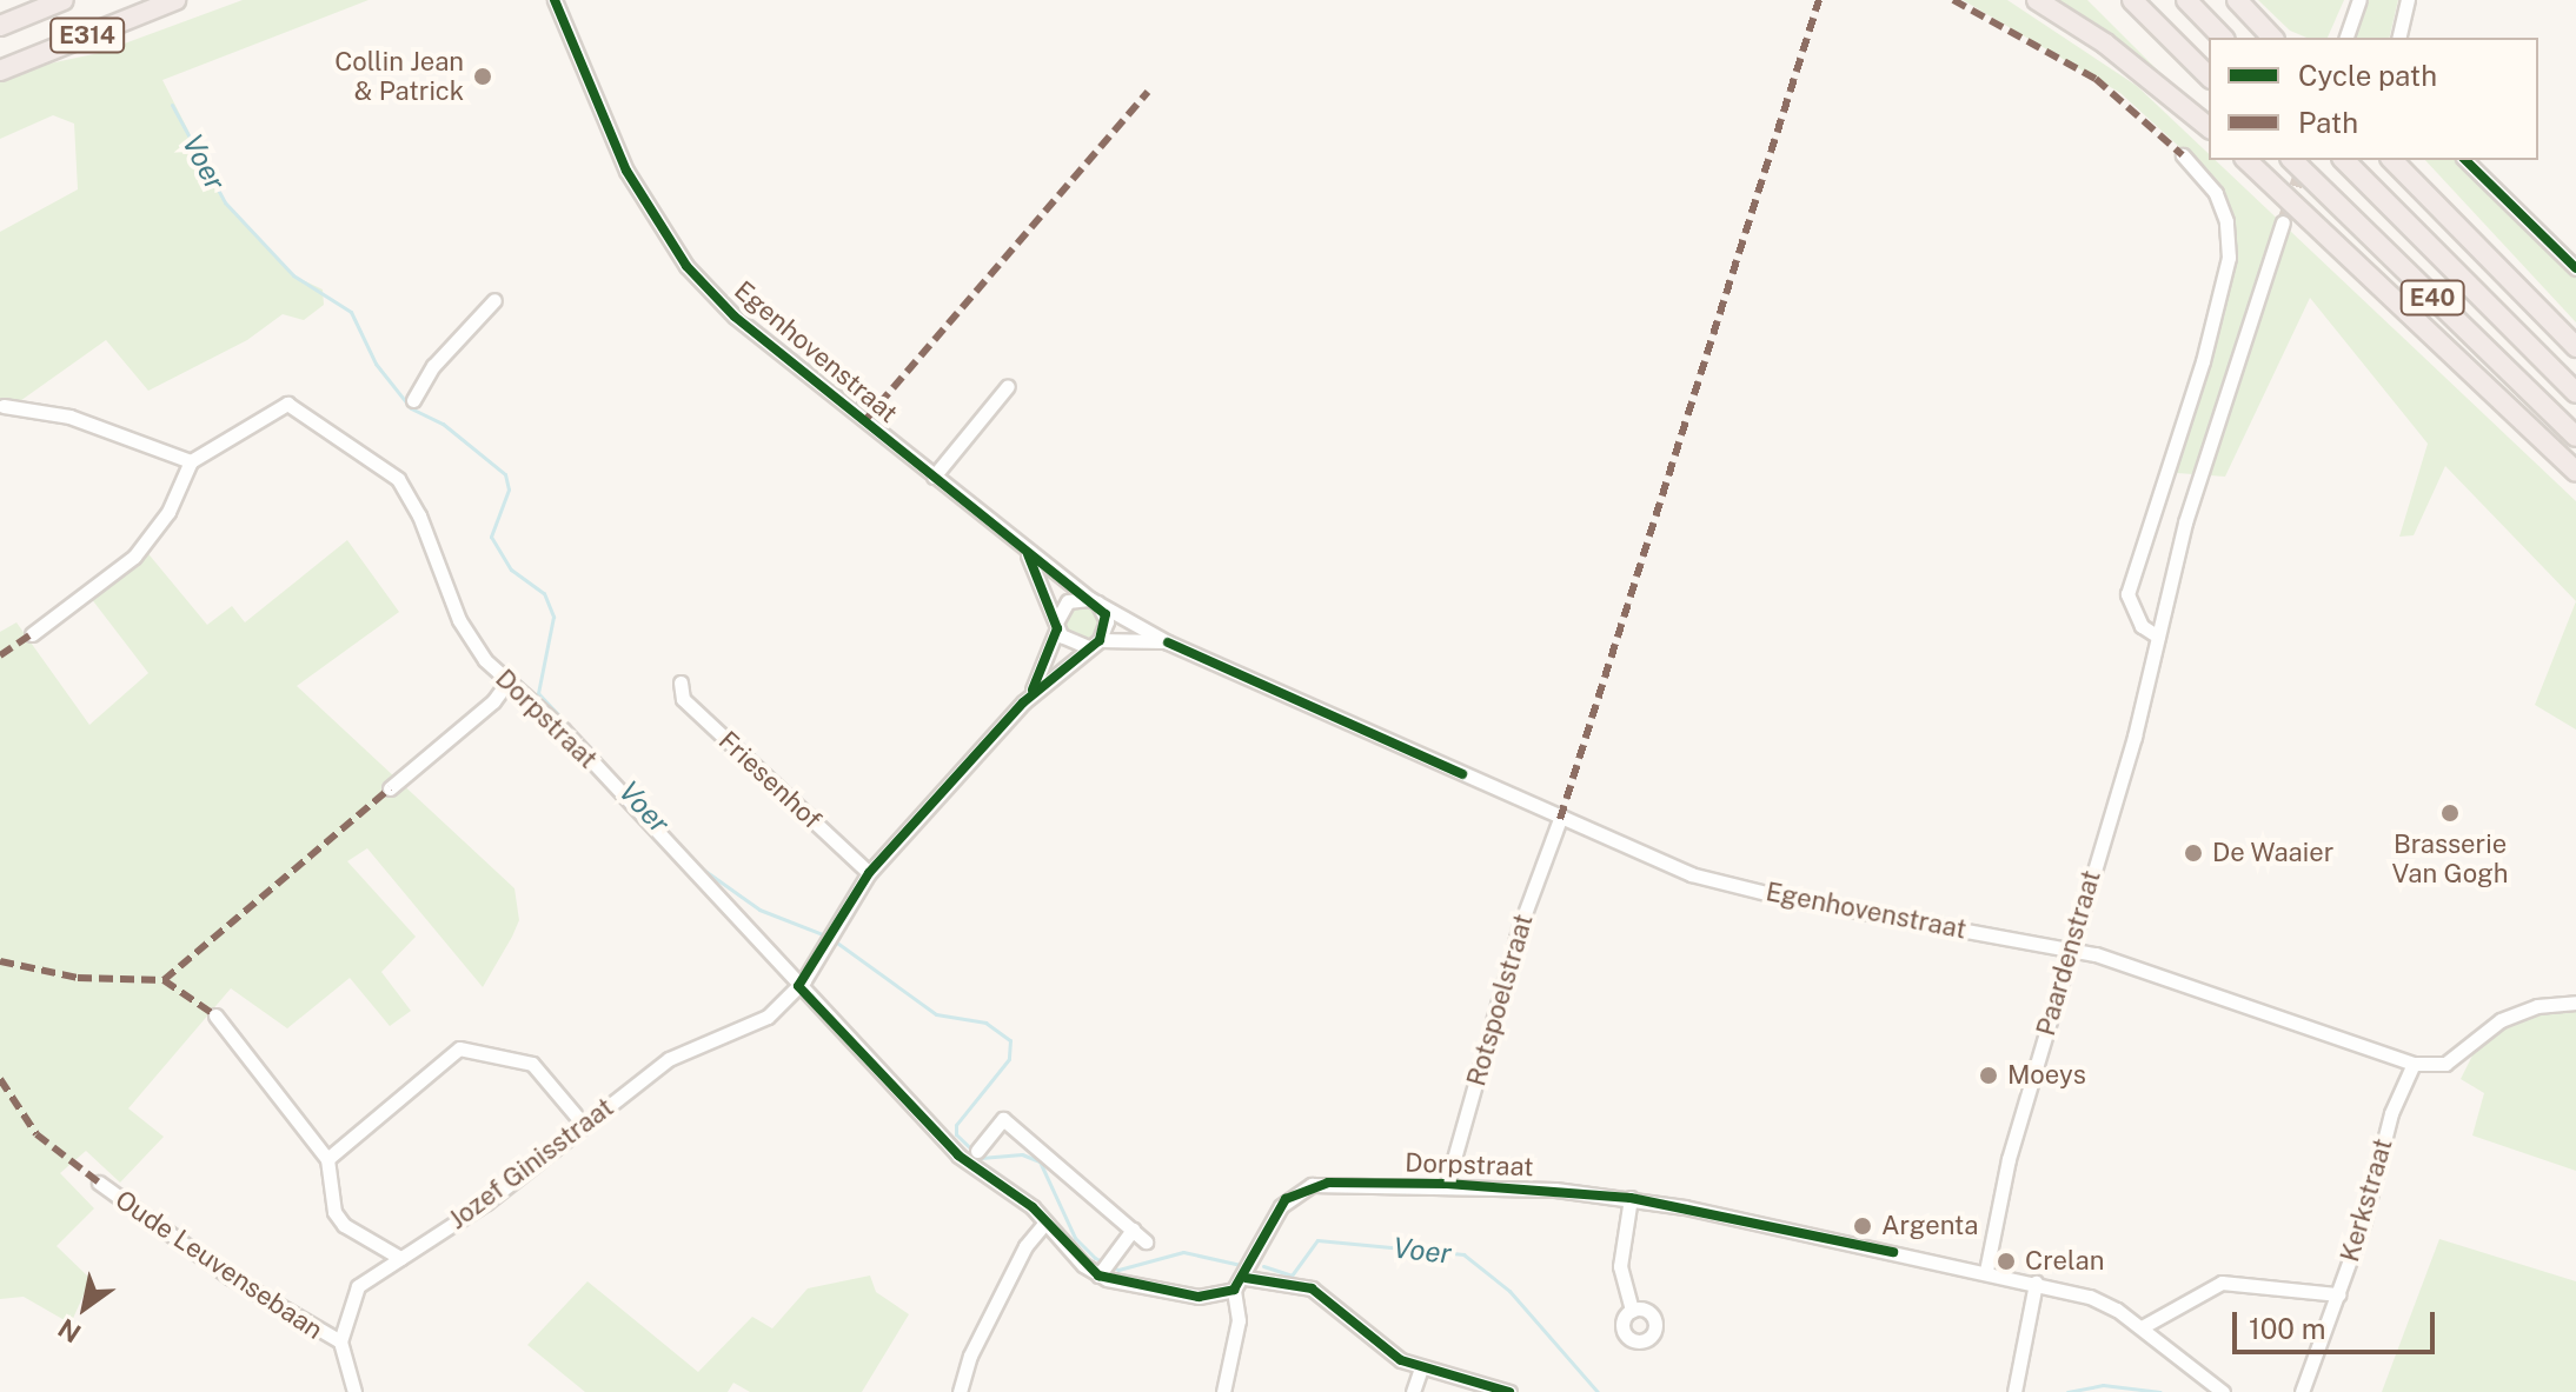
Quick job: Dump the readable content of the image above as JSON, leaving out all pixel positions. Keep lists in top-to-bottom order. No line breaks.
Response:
{"streets":{"highway":["E314","E40"],"street":["Egenhovenstraat","Dorpstraat","Friesenhof","Paardenstraat","Rotspoelstraat","Jozef Ginisstraat","Kerkstraat","Oude Leuvensebaan"]},"crossings":[["Egenhovenstraat","Paardenstraat"],["Egenhovenstraat","Rotspoelstraat"],["Egenhovenstraat","Kerkstraat"],["Dorpstraat","Paardenstraat"],["Dorpstraat","Rotspoelstraat"],["Dorpstraat","Jozef Ginisstraat"],["Friesenhof","Jozef Ginisstraat"],["Jozef Ginisstraat","Oude Leuvensebaan"]],"water":["Voer"],"places":["Collin Jean & Patrick","Brasserie Van Gogh","De Waaier","Moeys","Argenta","Crelan"],"legend":["Cycle path","Path"],"scale_bar":"100 m","north":"bottom left"}
